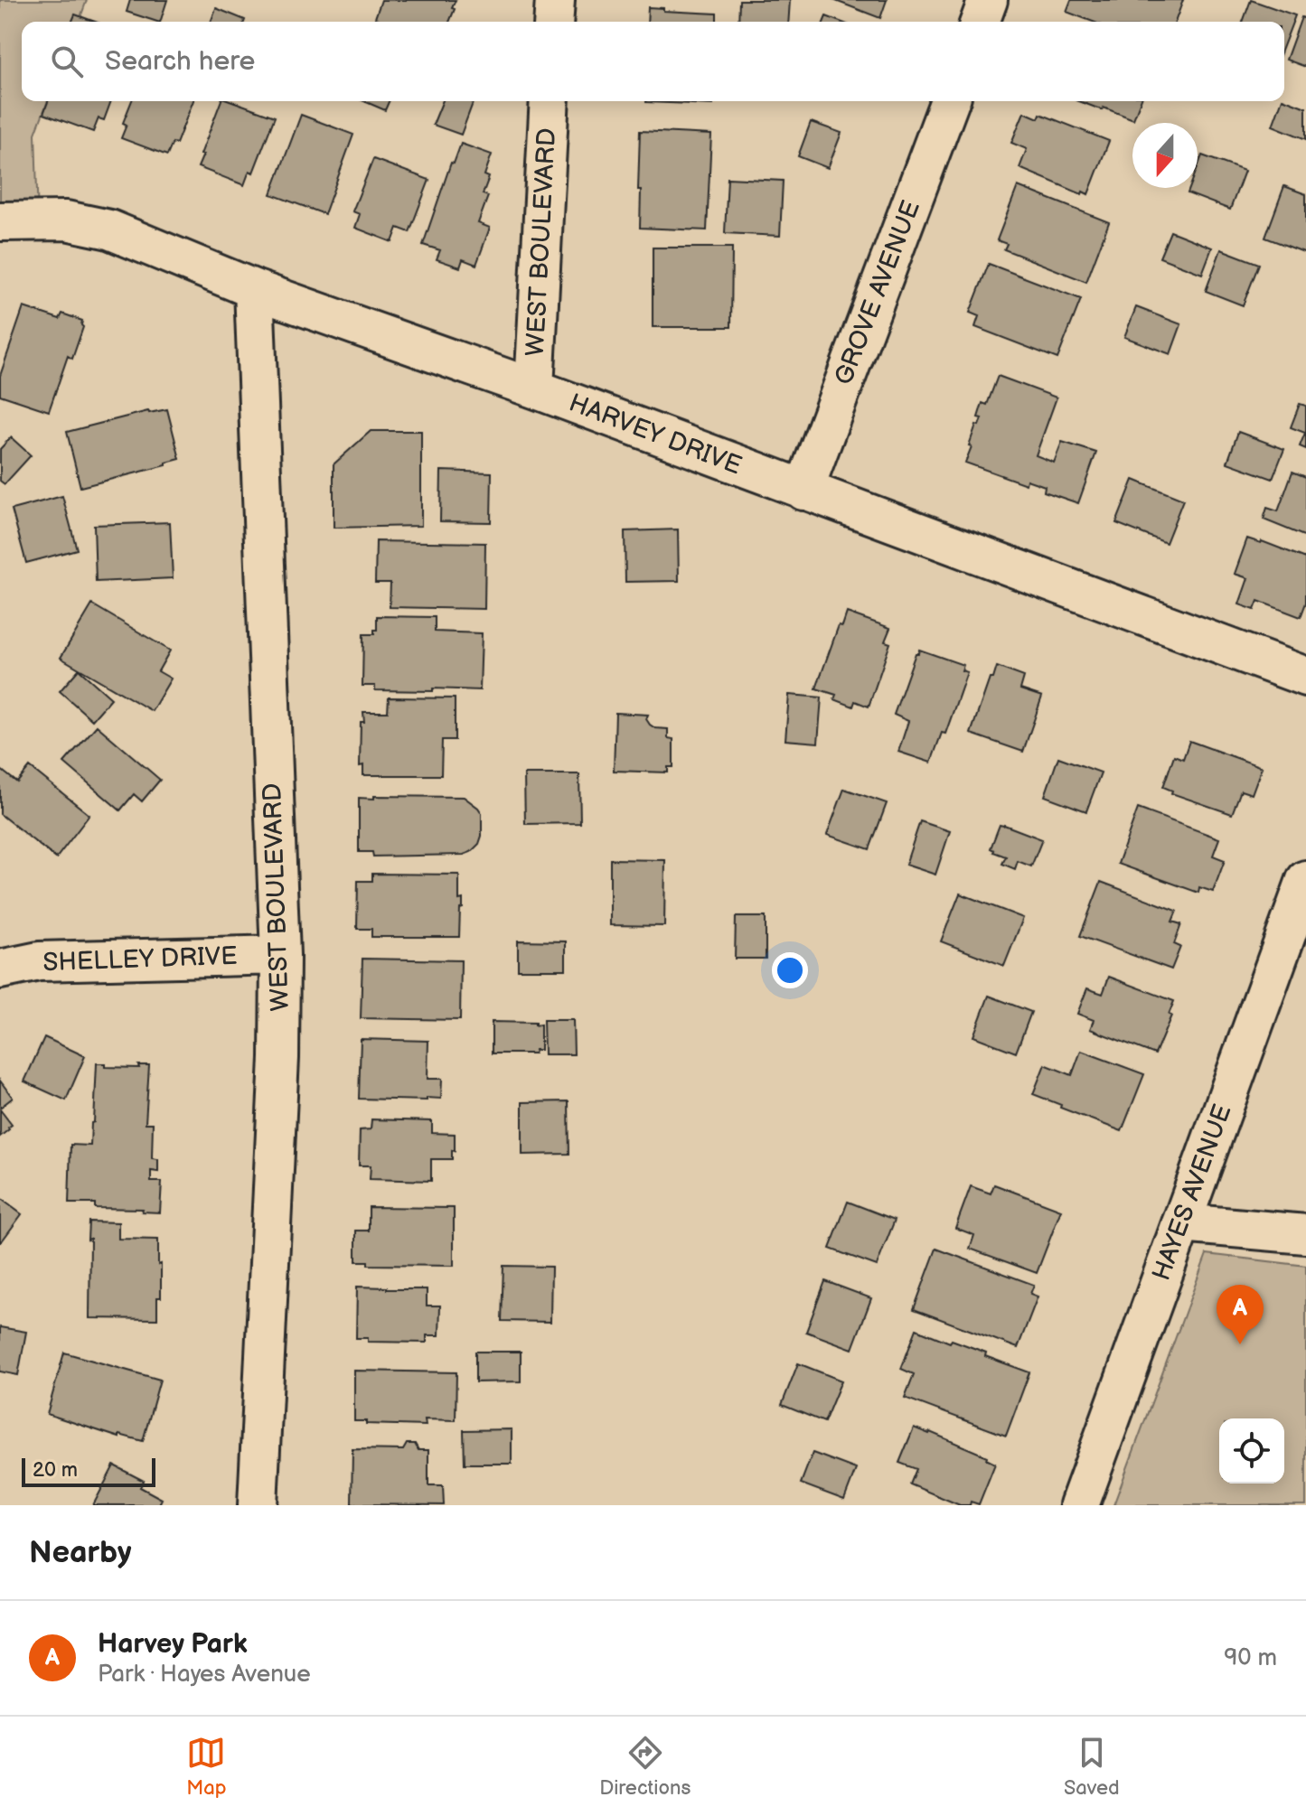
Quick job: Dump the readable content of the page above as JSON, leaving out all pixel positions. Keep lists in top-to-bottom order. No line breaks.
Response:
{"streets":{"street":["WEST BOULEVARD","GROVE AVENUE","HARVEY DRIVE","SHELLEY DRIVE","HAYES AVENUE"]},"crossings":[["WEST BOULEVARD","HARVEY DRIVE"],["WEST BOULEVARD","SHELLEY DRIVE"],["GROVE AVENUE","HARVEY DRIVE"]],"scale_bar":"20 m","north":"bottom","page":{"search":"Search here","pins":"A","scale":"20 m","heading":"Nearby","list":[{"mark":"A","name":"Harvey Park","note":"Park · Hayes Avenue","value":"90 m"}],"nav":["Map","Directions","Saved"]}}
